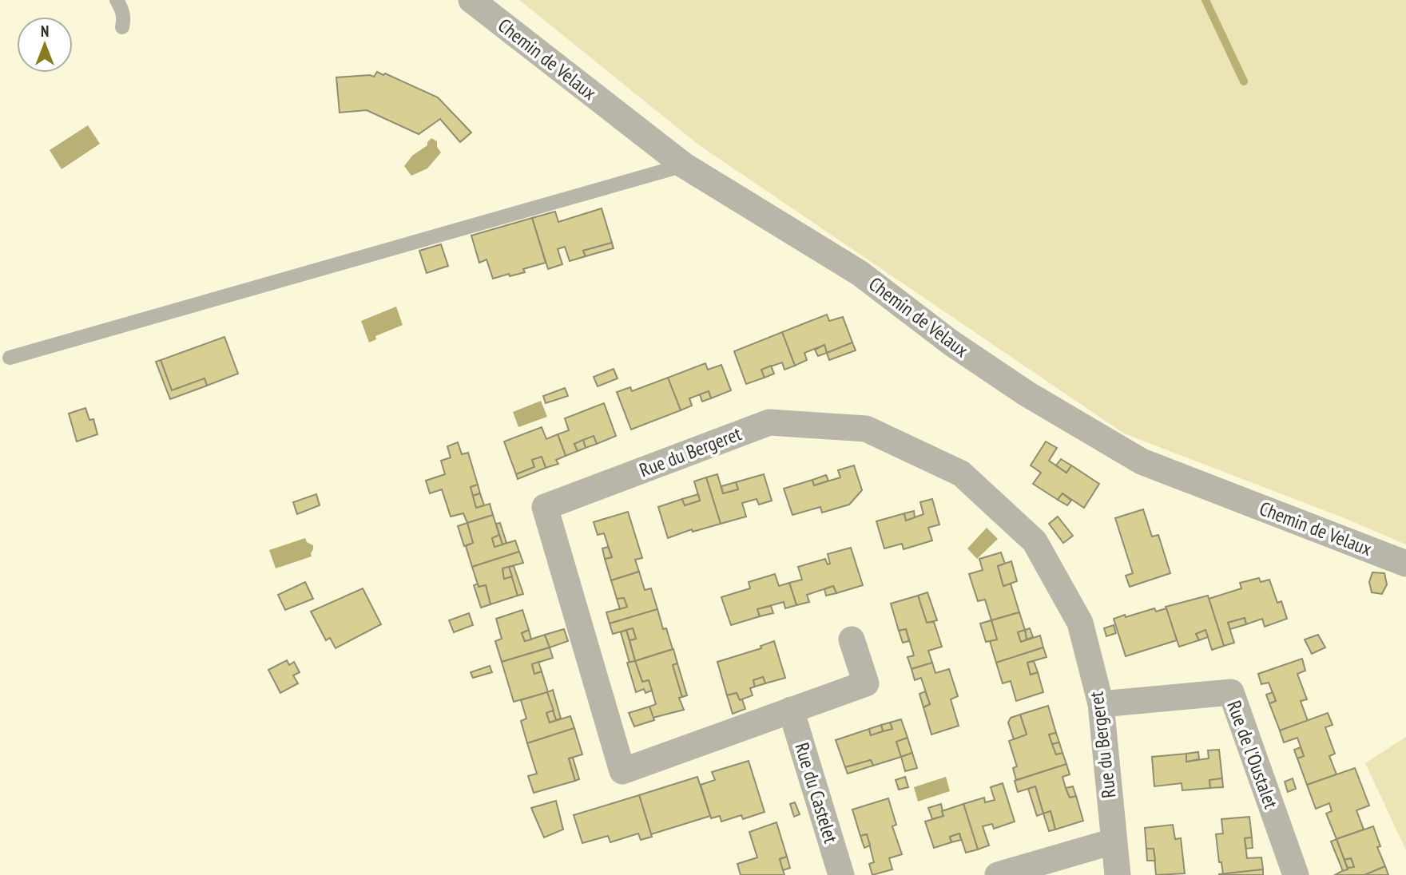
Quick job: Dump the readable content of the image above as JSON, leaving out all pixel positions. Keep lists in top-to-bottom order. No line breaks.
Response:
{"streets":{"street":["Chemin de Velaux","Rue du Bergeret","Rue de l'Oustalet","Rue du Castelet"]},"crossings":[["Rue du Bergeret","Rue de l'Oustalet"],["Rue du Bergeret","Rue du Castelet"]],"north":"top"}
